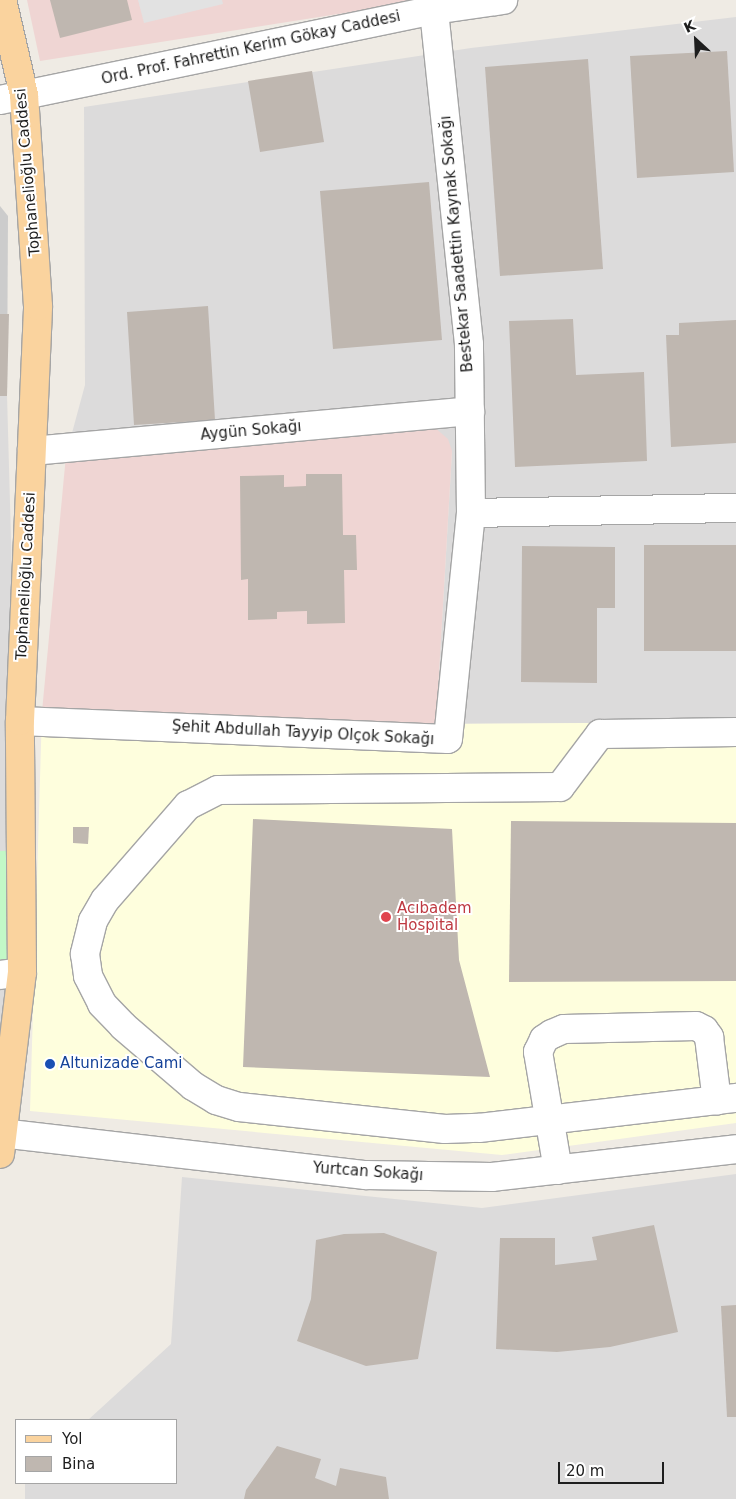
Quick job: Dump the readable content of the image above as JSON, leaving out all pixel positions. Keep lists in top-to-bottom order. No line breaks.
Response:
{"streets":{"main road":["Tophanelioğlu Caddesi"],"street":["Ord. Prof. Fahrettin Kerim Gökay Caddesi","Bestekar Saadettin Kaynak Sokağı","Aygün Sokağı","Şehit Abdullah Tayyip Olçok Sokağı","Yurtcan Sokağı"]},"crossings":[["Ord. Prof. Fahrettin Kerim Gökay Caddesi","Tophanelioğlu Caddesi"],["Ord. Prof. Fahrettin Kerim Gökay Caddesi","Bestekar Saadettin Kaynak Sokağı"],["Tophanelioğlu Caddesi","Aygün Sokağı"],["Tophanelioğlu Caddesi","Şehit Abdullah Tayyip Olçok Sokağı"],["Tophanelioğlu Caddesi","Yurtcan Sokağı"],["Bestekar Saadettin Kaynak Sokağı","Aygün Sokağı"],["Bestekar Saadettin Kaynak Sokağı","Şehit Abdullah Tayyip Olçok Sokağı"]],"places":["Acıbadem Hospital","Altunizade Cami"],"legend":["Yol","Bina"],"scale_bar":"20 m","north":"top left"}
